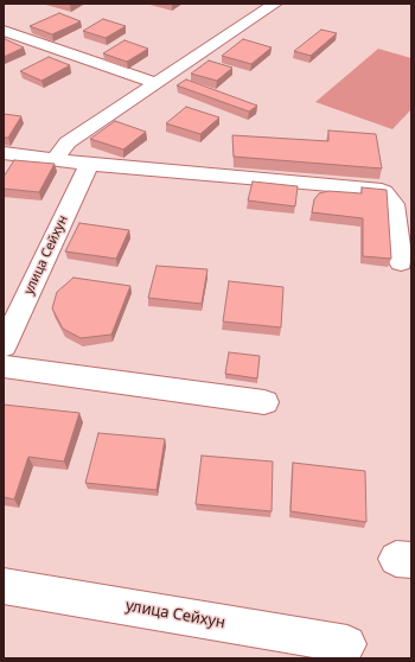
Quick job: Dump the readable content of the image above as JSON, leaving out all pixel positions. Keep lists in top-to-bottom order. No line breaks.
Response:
{"streets":{"street":["улица Сейхун"]}}
